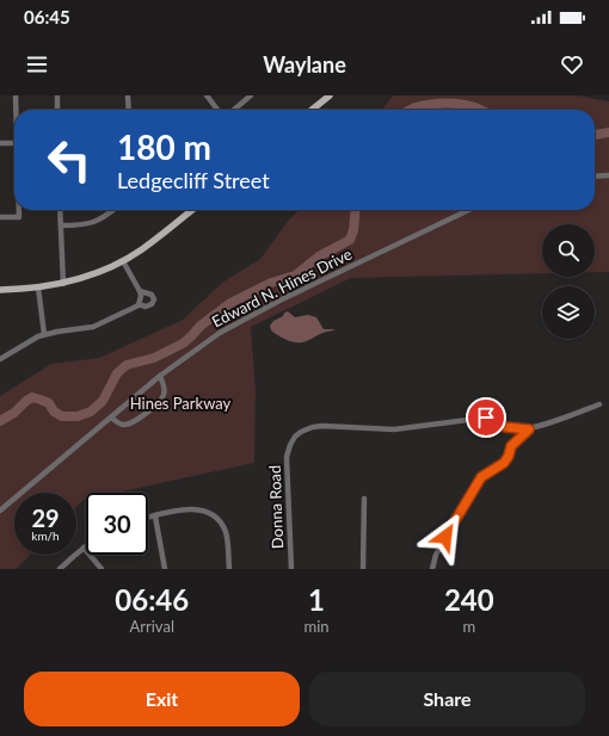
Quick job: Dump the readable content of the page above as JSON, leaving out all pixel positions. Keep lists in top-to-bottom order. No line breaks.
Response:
{"streets":{"street":["Edward N. Hines Drive","Donna Road"]},"parks":["Hines Parkway"],"page":{"status":"06:45","header":"Waylane","turn":["180 m","Ledgecliff Street"],"speed":"29 km/h","limit":"30","eta":["06:46","Arrival","1","min","240","m"],"buttons":["Exit","Share"]}}
